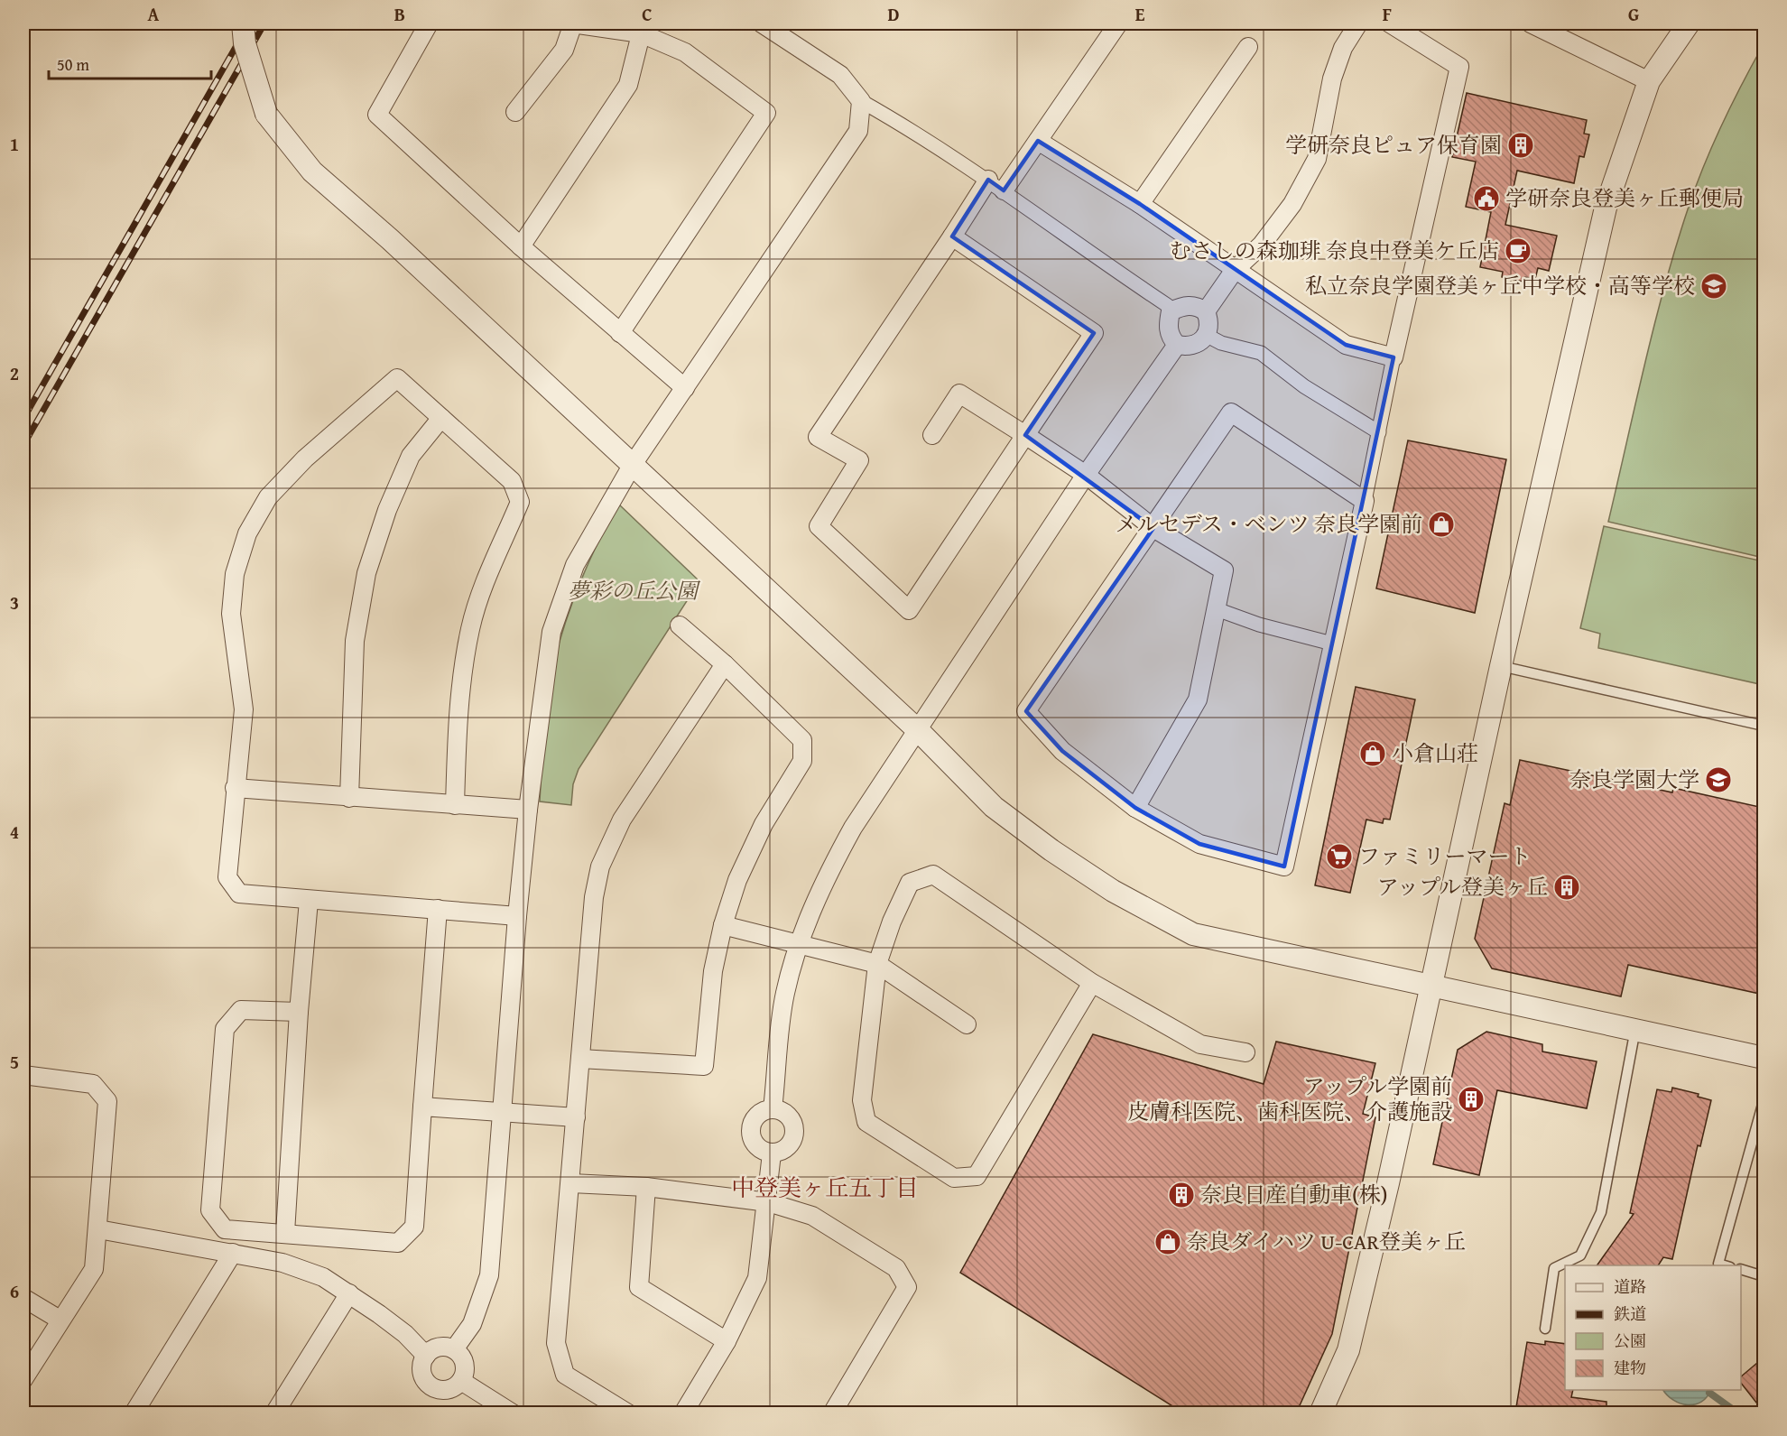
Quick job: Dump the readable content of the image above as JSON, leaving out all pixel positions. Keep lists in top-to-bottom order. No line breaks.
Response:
{"districts":["中登美ヶ丘五丁目"],"parks":["夢彩の丘公園"],"places":{"building":["学研奈良ピュア保育園","アップル登美ヶ丘","アップル学園前 皮膚科医院、歯科医院、介護施設","奈良日産自動車(株)"],"public building":["学研奈良登美ヶ丘郵便局"],"cafe":["むさしの森珈琲 奈良中登美ケ丘店"],"school or university":["私立奈良学園登美ヶ丘中学校・高等学校","奈良学園大学"],"shop":["メルセデス・ベンツ 奈良学園前","小倉山荘","奈良ダイハツ U-CAR登美ヶ丘"],"supermarket":["ファミリーマート"]},"legend":["道路","鉄道","公園","建物"],"scale_bar":"50 m","grid":{"columns":["A","B","C","D","E","F","G"],"rows":["1","2","3","4","5","6"]}}
